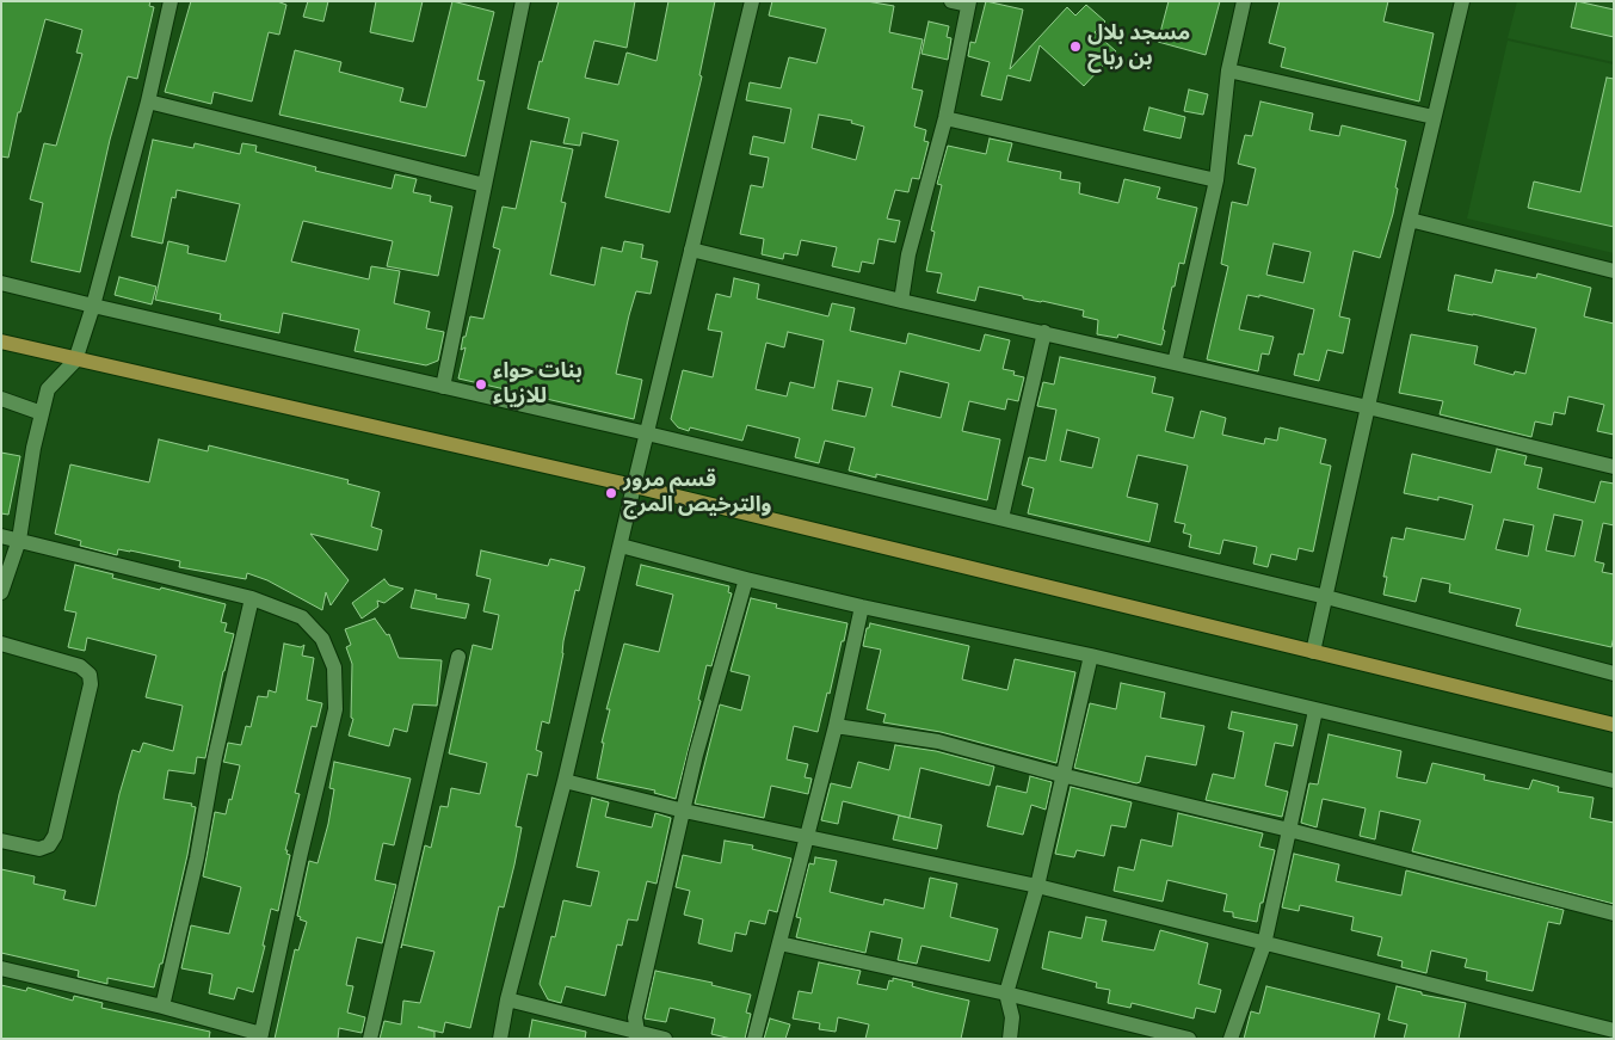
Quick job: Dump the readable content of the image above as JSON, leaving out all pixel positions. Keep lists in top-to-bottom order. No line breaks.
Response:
{"places":["مسجد بلال بن رباح","بنات حواء للازياء","قسم مرور والترخيص المرج"]}
